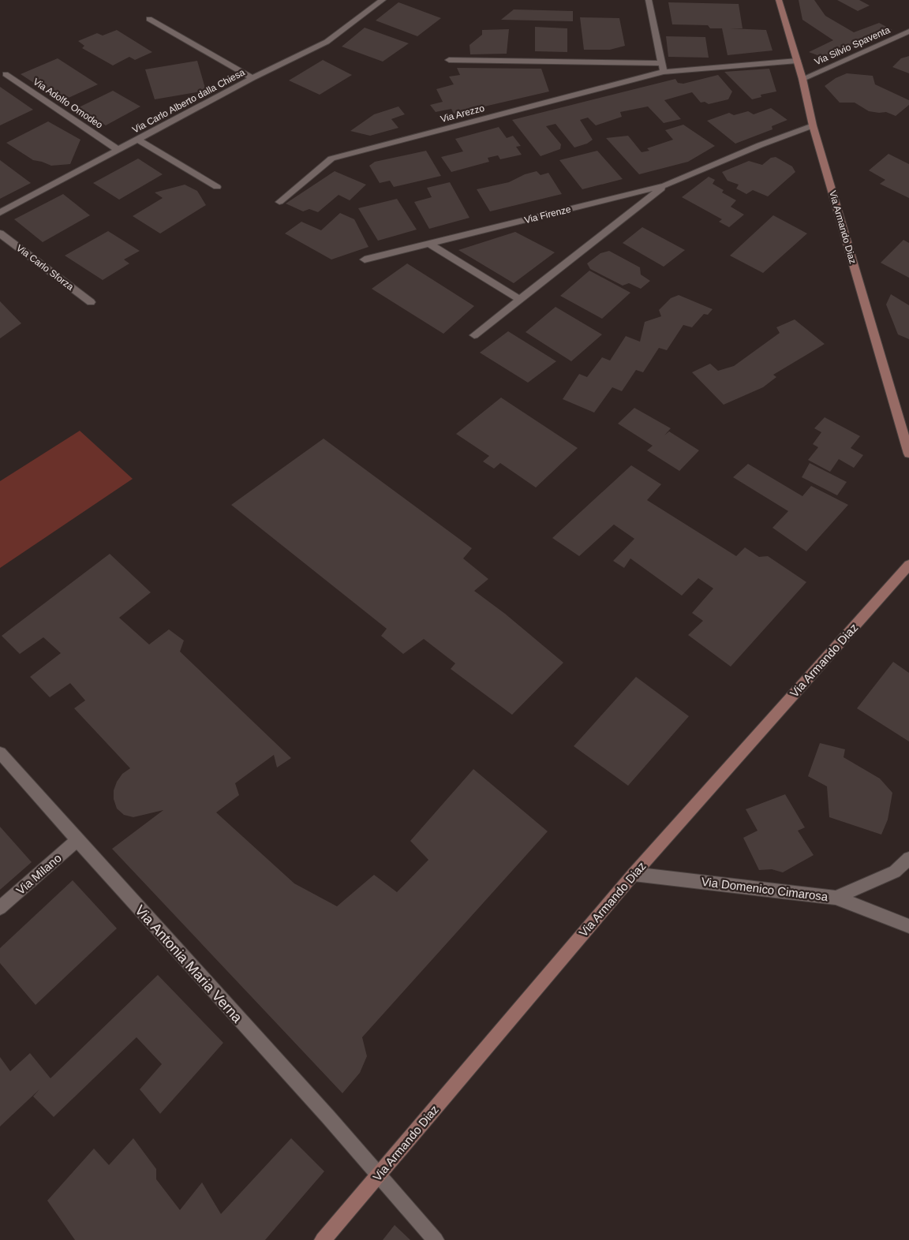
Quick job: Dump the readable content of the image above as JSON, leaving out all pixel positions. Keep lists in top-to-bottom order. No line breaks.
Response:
{"streets":{"main road":["Via Armando Diaz"],"street":["Via Silvio Spaventa","Via Carlo Alberto dalla Chiesa","Via Adolfo Omodeo","Via Arezzo","Via Firenze","Via Carlo Sforza","Via Milano","Via Domenico Cimarosa","Via Antonia Maria Verna"]},"crossings":[["Via Silvio Spaventa","Via Armando Diaz"],["Via Carlo Alberto dalla Chiesa","Via Adolfo Omodeo"],["Via Arezzo","Via Armando Diaz"],["Via Firenze","Via Armando Diaz"],["Via Armando Diaz","Via Domenico Cimarosa"],["Via Armando Diaz","Via Antonia Maria Verna"],["Via Milano","Via Antonia Maria Verna"]]}
